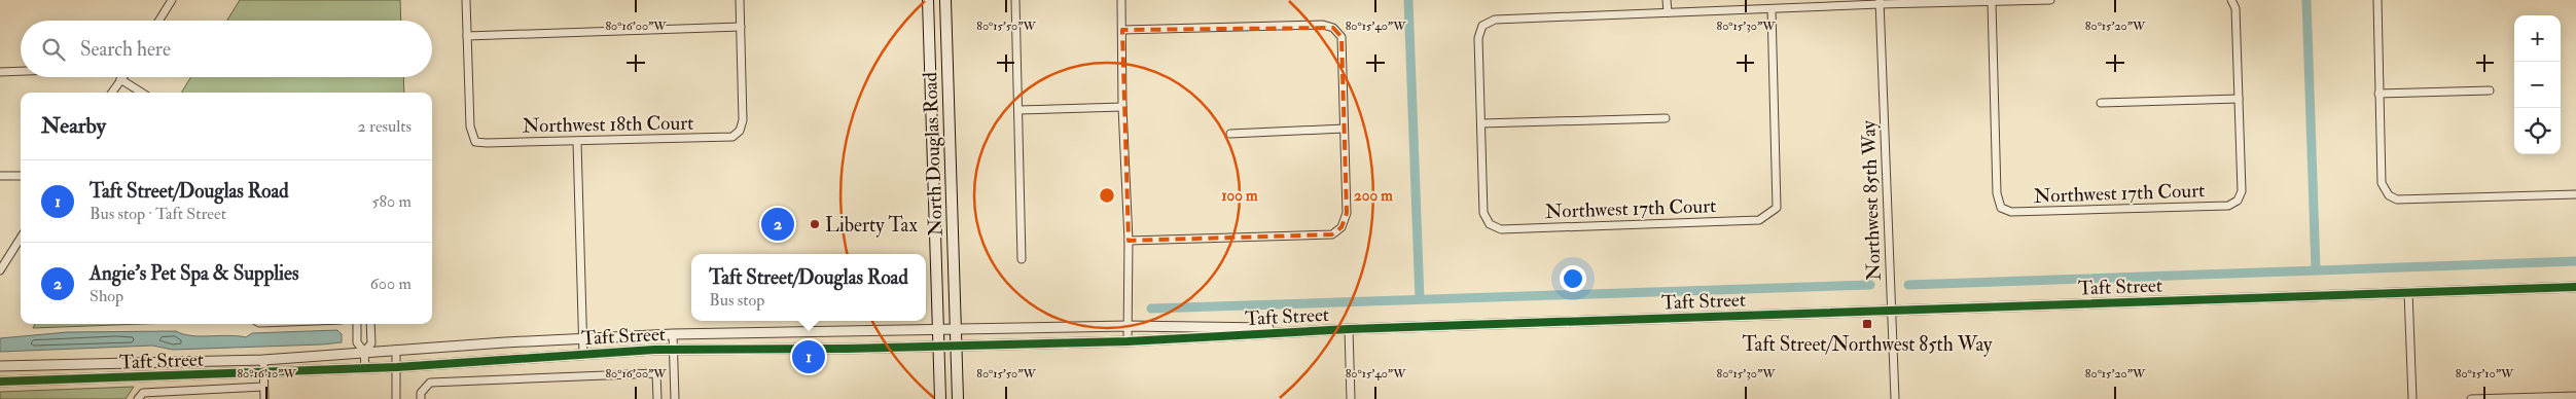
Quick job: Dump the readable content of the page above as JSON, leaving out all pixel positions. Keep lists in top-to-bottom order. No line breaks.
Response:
{"streets":{"main road":["North Douglas Road"],"street":["Northwest 18th Court","Northwest 17th Court","Northwest 85th Way","Taft Street"]},"crossings":[["North Douglas Road","Taft Street"],["Northwest 85th Way","Taft Street"]],"places":{"other":["Liberty Tax"],"transit":["Taft Street/Northwest 85th Way"]},"page":{"map_buttons":["+","−"],"search":"Search here","heading":["Nearby","2 results"],"list":[{"mark":"1","name":"Taft Street/Douglas Road","note":"Bus stop · Taft Street","value":"580 m"},{"mark":"2","name":"Angie's Pet Spa & Supplies","note":"Shop","value":"600 m"}],"pins":["2","1"],"popup":["Taft Street/Douglas Road","Bus stop"]},"coordinates":["80°16'00\"W","80°15'50\"W","80°15'40\"W","80°15'30\"W","80°15'20\"W","80°16'10\"W","80°15'10\"W"],"rings":["100 m","200 m"]}
